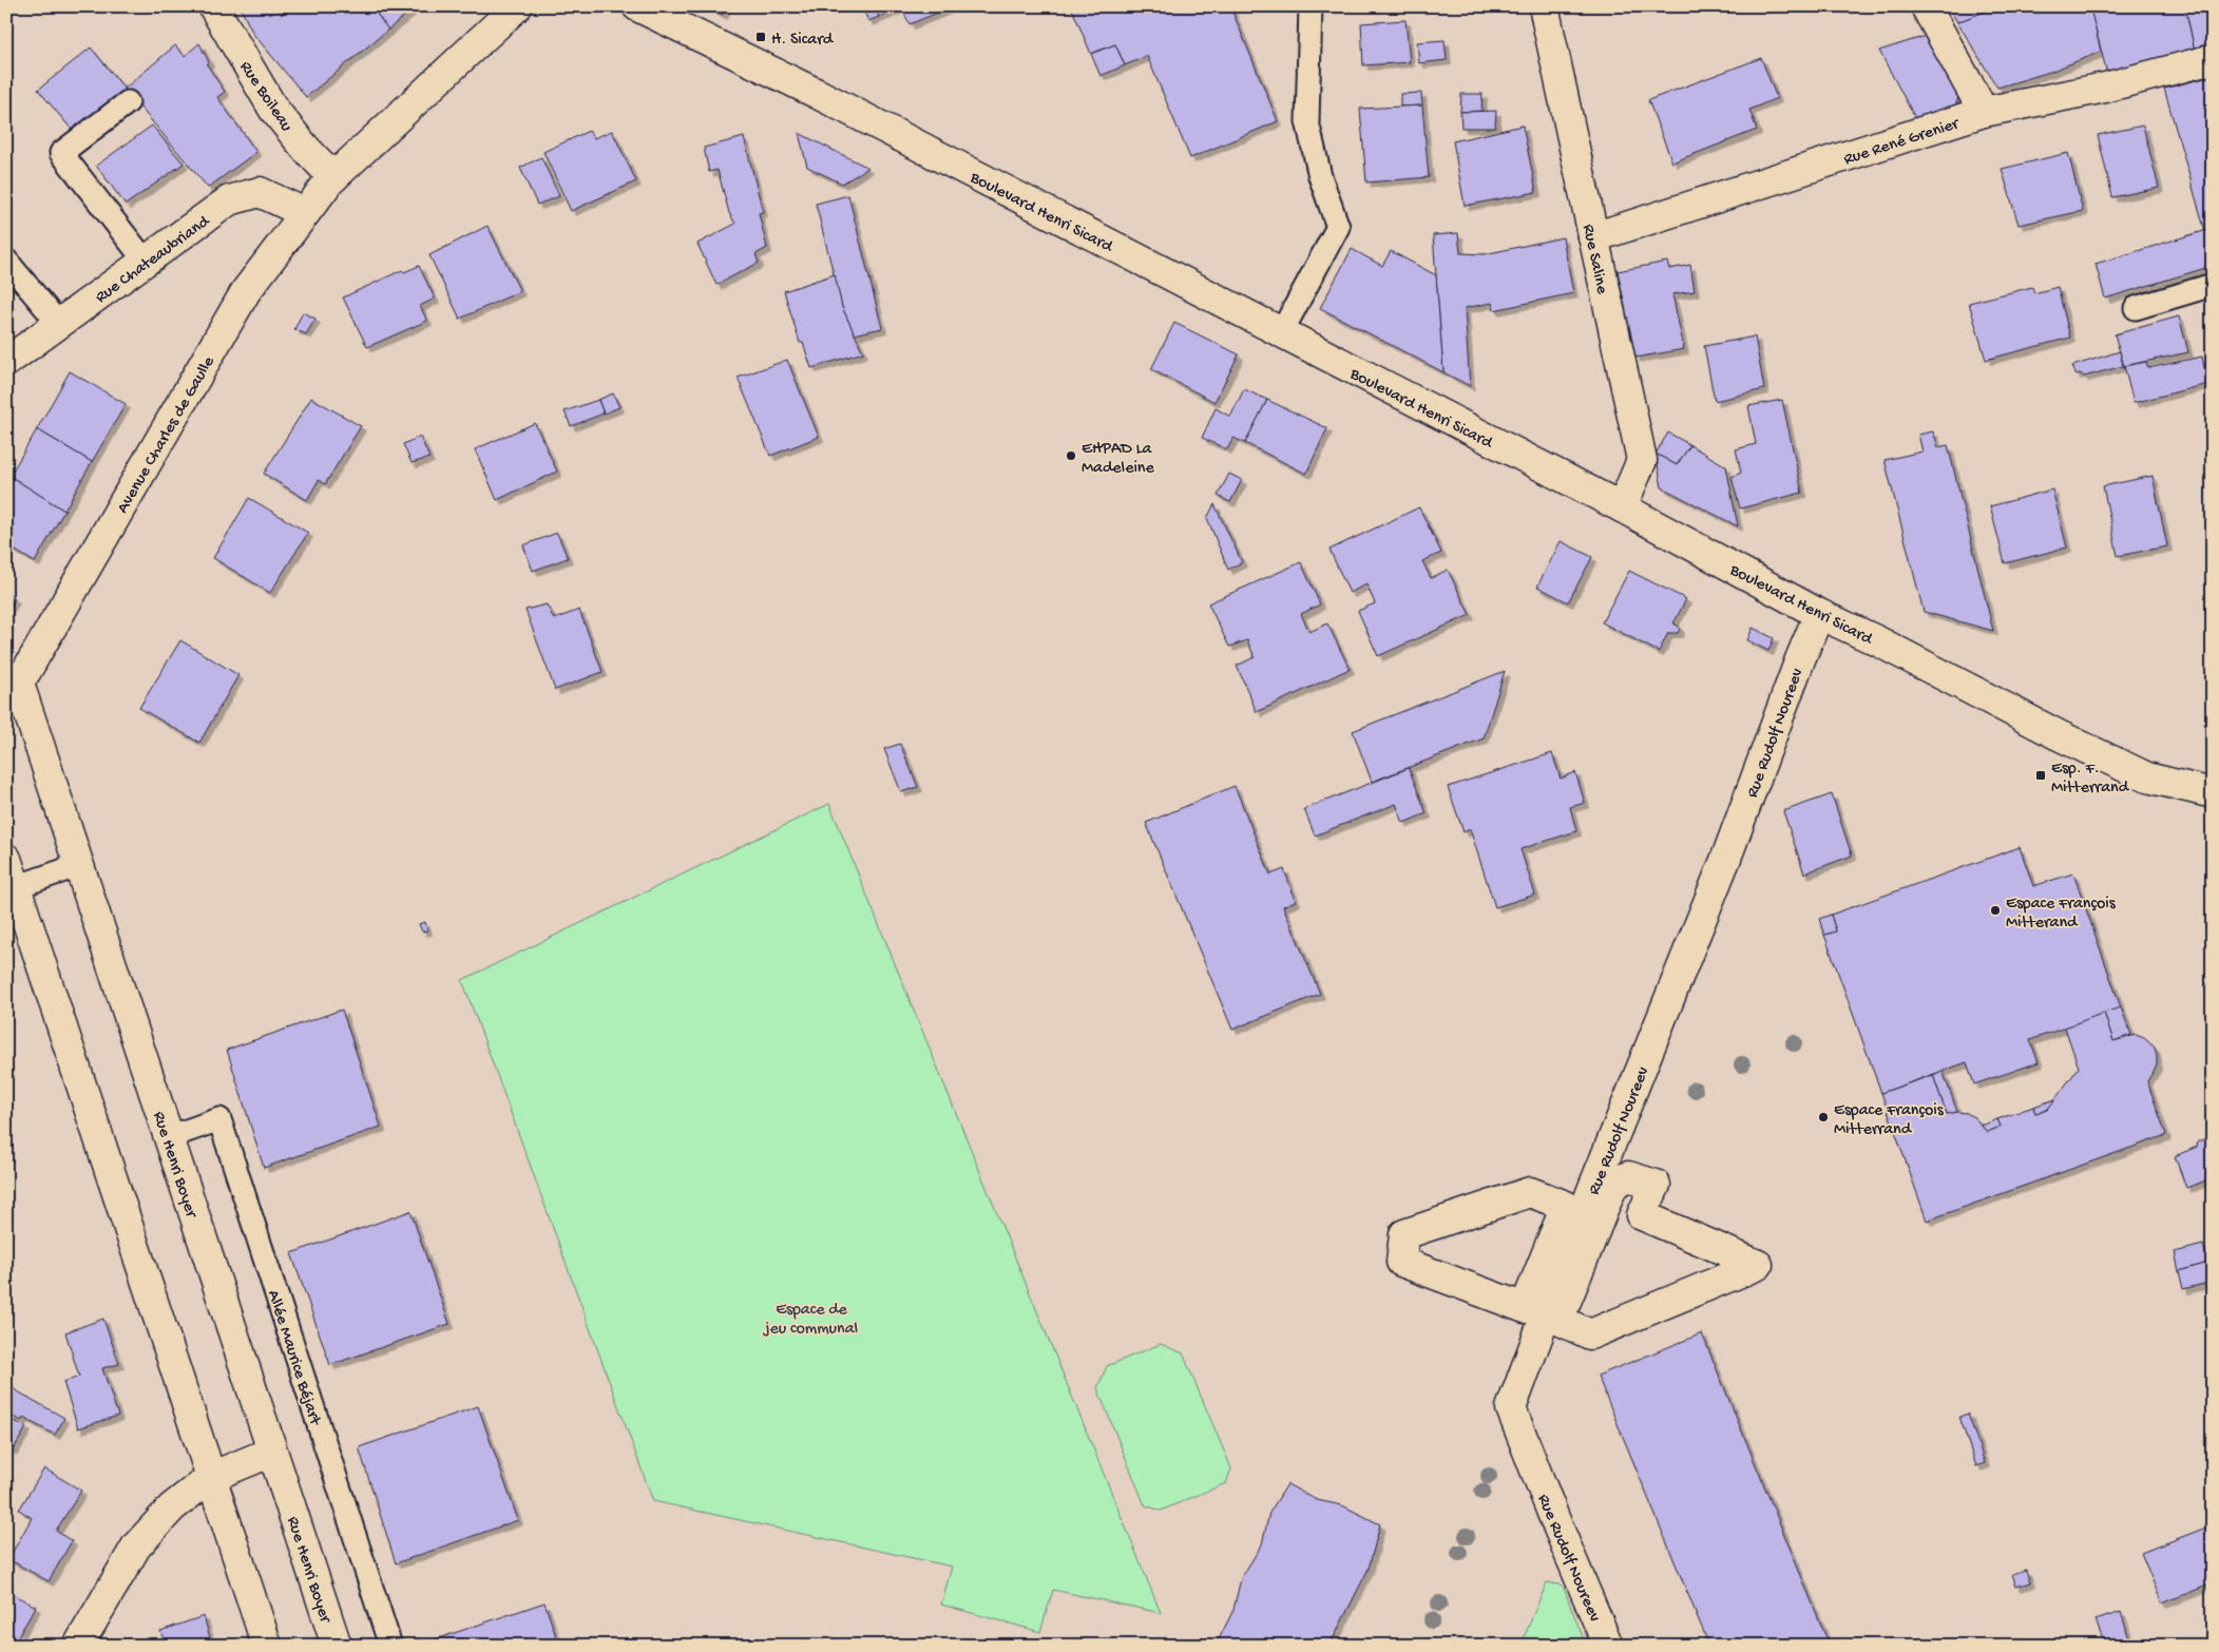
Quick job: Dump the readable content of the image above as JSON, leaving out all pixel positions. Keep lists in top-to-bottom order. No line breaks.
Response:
{"streets":{"street":["Rue Boileau","Rue René Grenier","Boulevard Henri Sicard","Rue Chateaubriand","Rue Saline","Avenue Charles de Gaulle","Rue Rudolf Noureev","Rue Henri Boyer"],"lane":["Allée Maurice Béjart"]},"crossings":[["Rue Boileau","Avenue Charles de Gaulle"],["Rue René Grenier","Rue Saline"],["Boulevard Henri Sicard","Rue Saline"],["Boulevard Henri Sicard","Rue Rudolf Noureev"],["Rue Chateaubriand","Avenue Charles de Gaulle"],["Avenue Charles de Gaulle","Rue Henri Boyer"],["Rue Henri Boyer","Allée Maurice Béjart"]],"parks":["Espace de jeu communal"],"places":{"transit":["H. Sicard","Esp. F. Mitterrand"],"other":["EHPAD La Madeleine","Espace François Mitterand","Espace François Mitterrand"]}}
